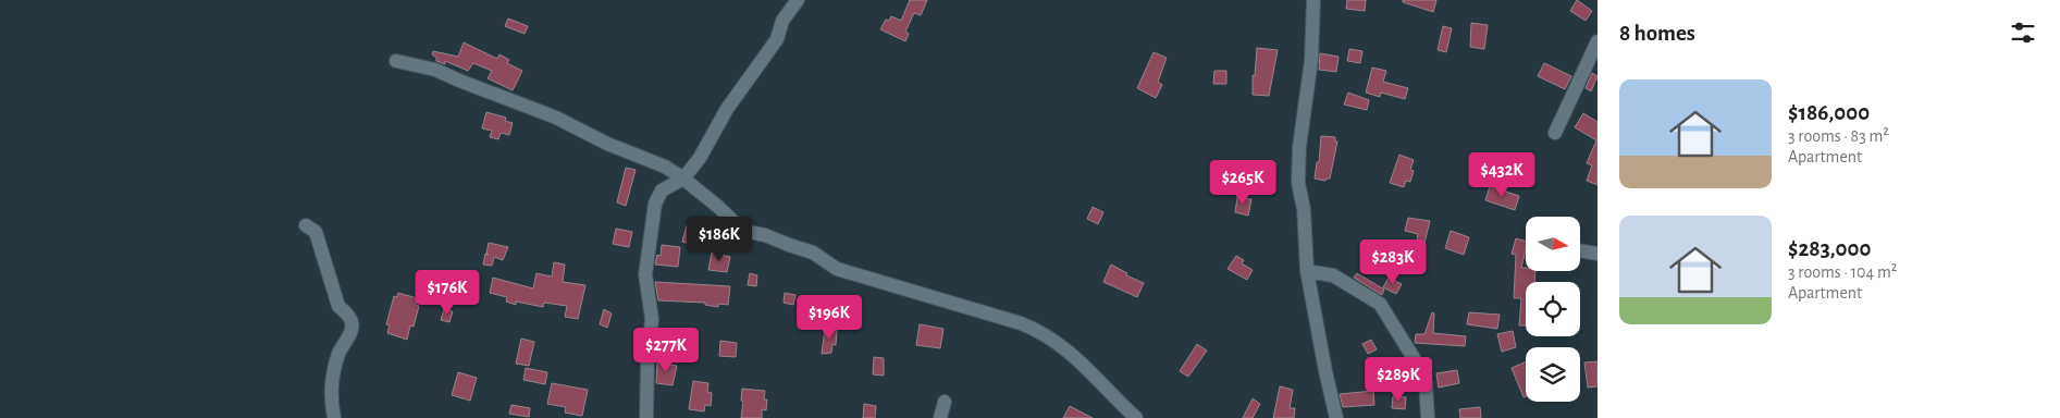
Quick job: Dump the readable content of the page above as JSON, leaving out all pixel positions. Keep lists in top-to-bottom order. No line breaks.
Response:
{"north":"right","page":{"heading":"8 homes","list":[{"name":"$186,000","note":"3 rooms · 83 m² · Apartment"},{"name":"$283,000","note":"3 rooms · 104 m² · Apartment"}],"price":["$432K","$265K","$186K","$283K","$176K","$196K","$277K","$289K"]}}
